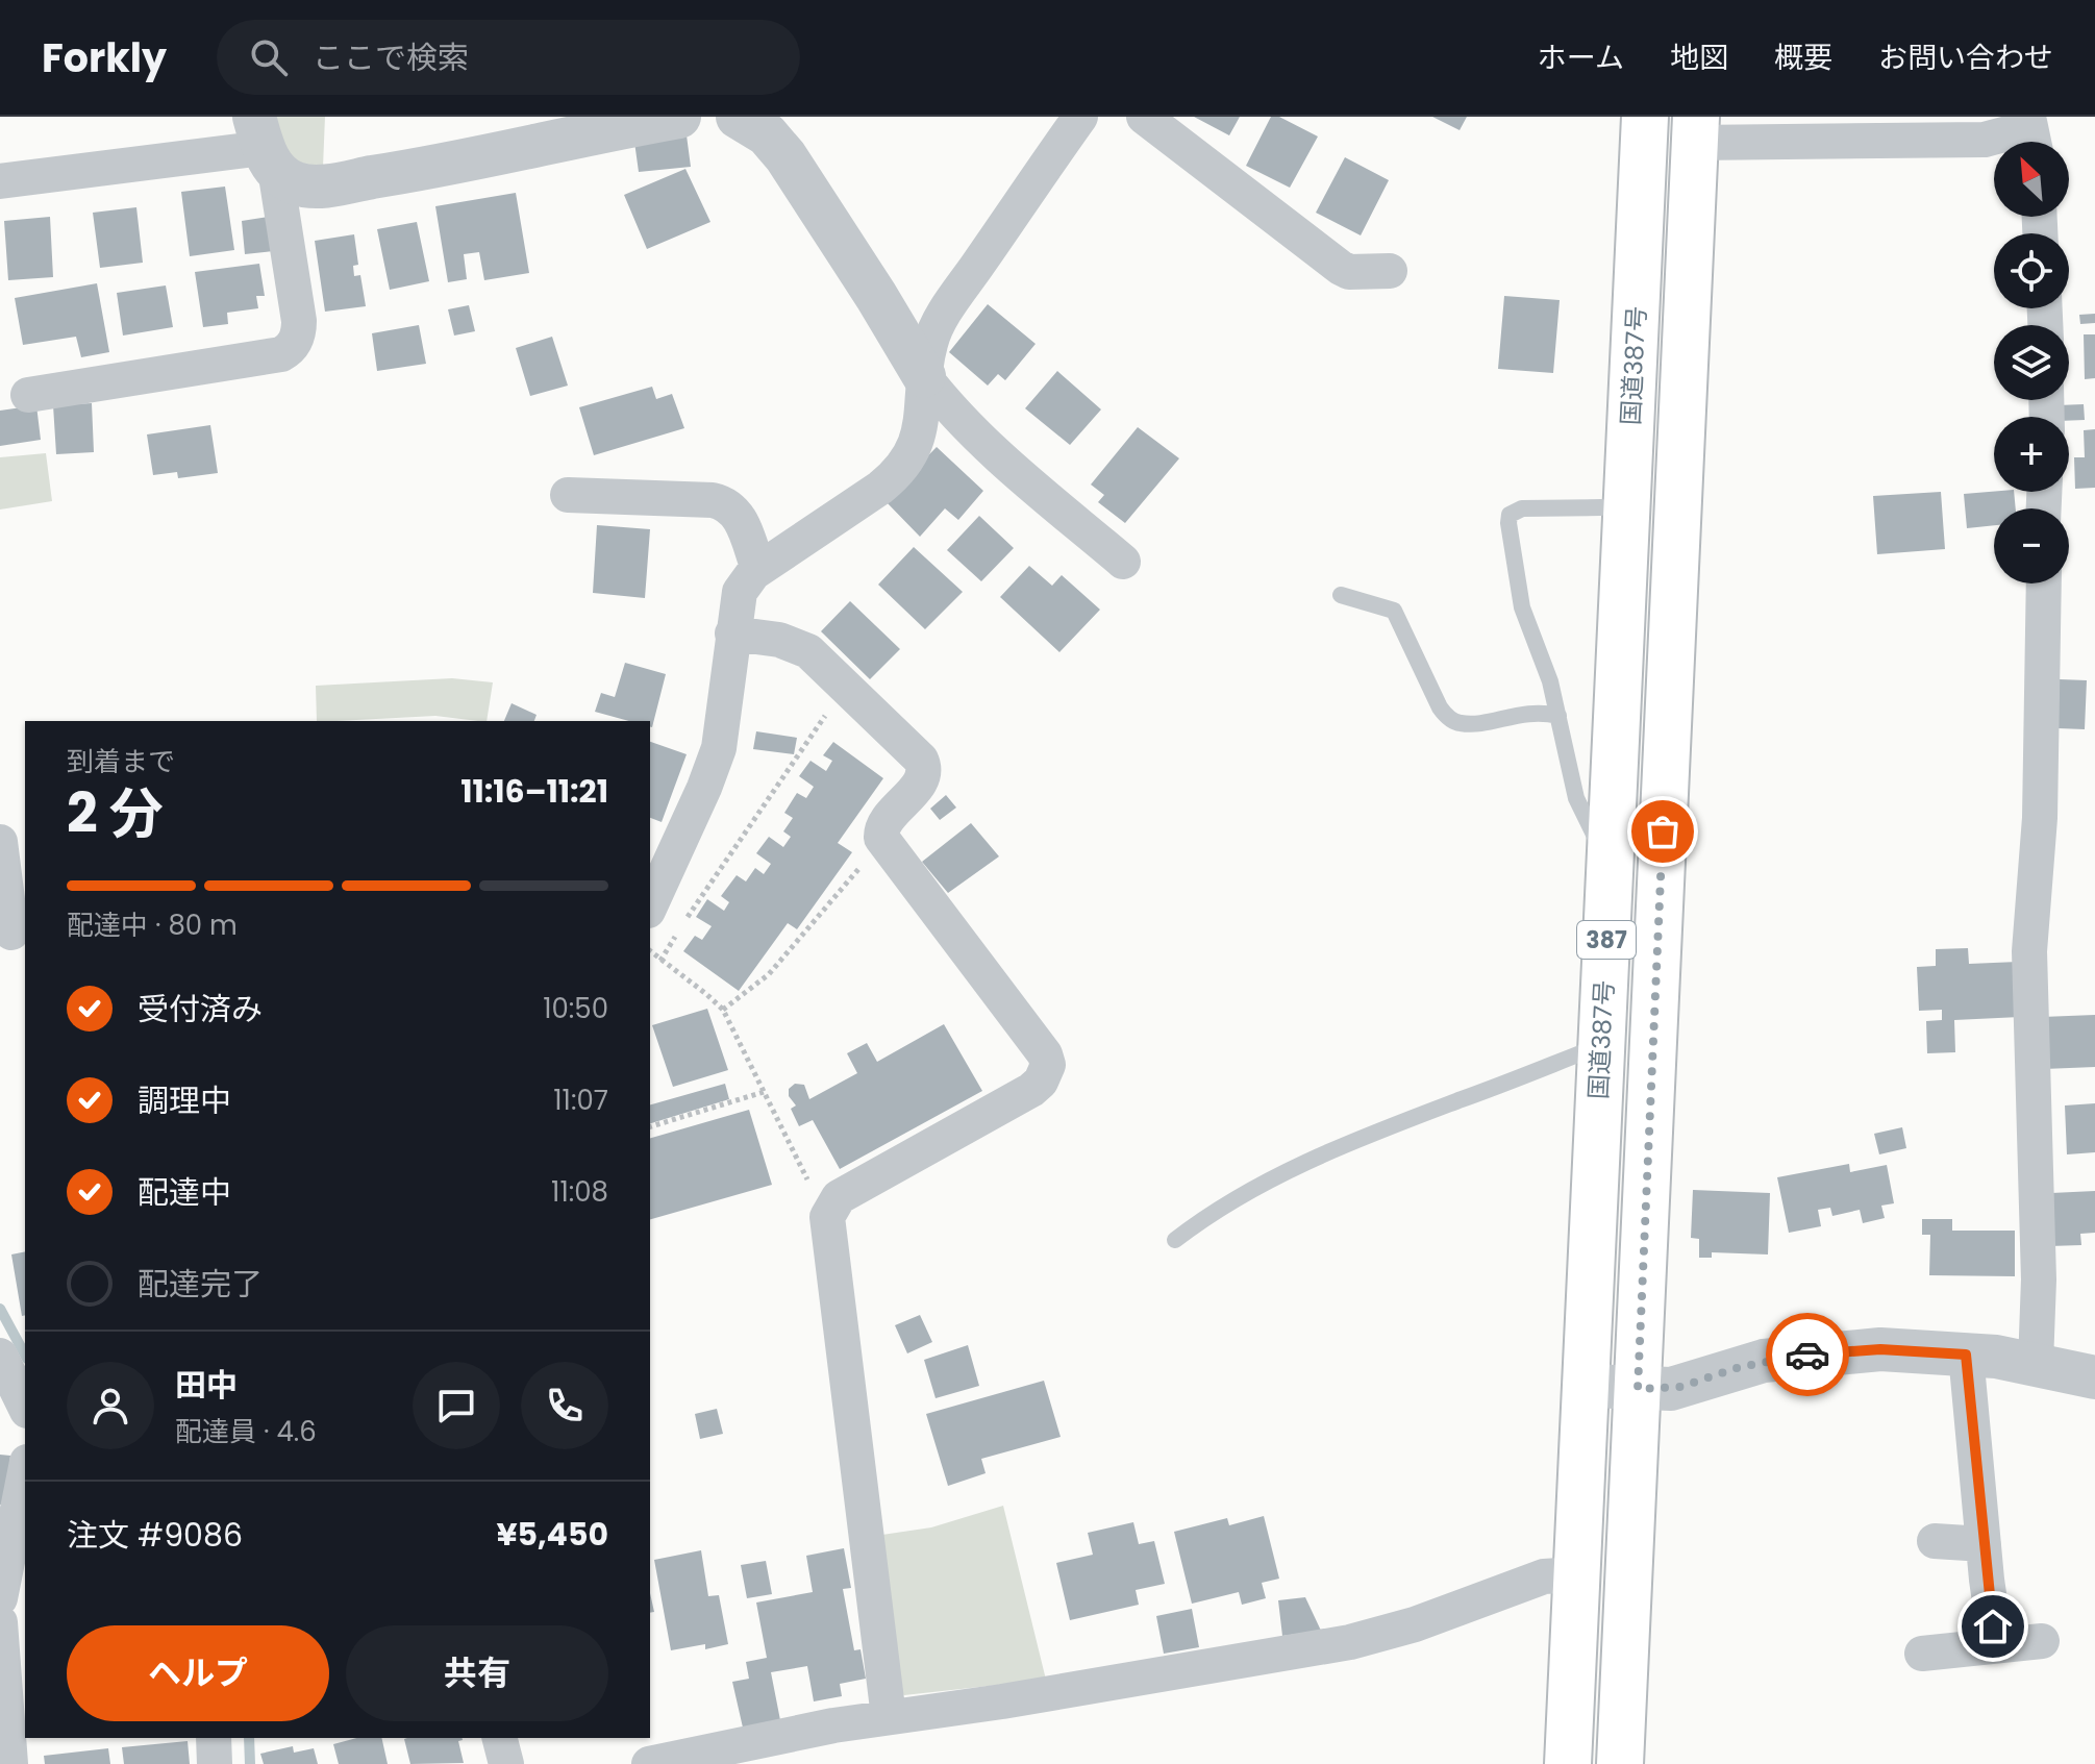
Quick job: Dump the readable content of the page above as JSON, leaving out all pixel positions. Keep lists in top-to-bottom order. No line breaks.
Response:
{"streets":{"highway":["国道387号","387"]},"north":"top left","page":{"header":"Forkly","search":"ここで検索","nav":["ホーム","地図","概要","お問い合わせ"],"map_buttons":["+","−"],"heading":["2 分","到着まで","11:16–11:21"],"panel":["田中","配達員 · 4.6","注文 #9086","¥5,450"],"bar":"配達中 · 80 m","list":[["受付済み","10:50"],["調理中","11:07"],["配達中","11:08"],"配達完了"],"buttons":["ヘルプ","共有"]}}
